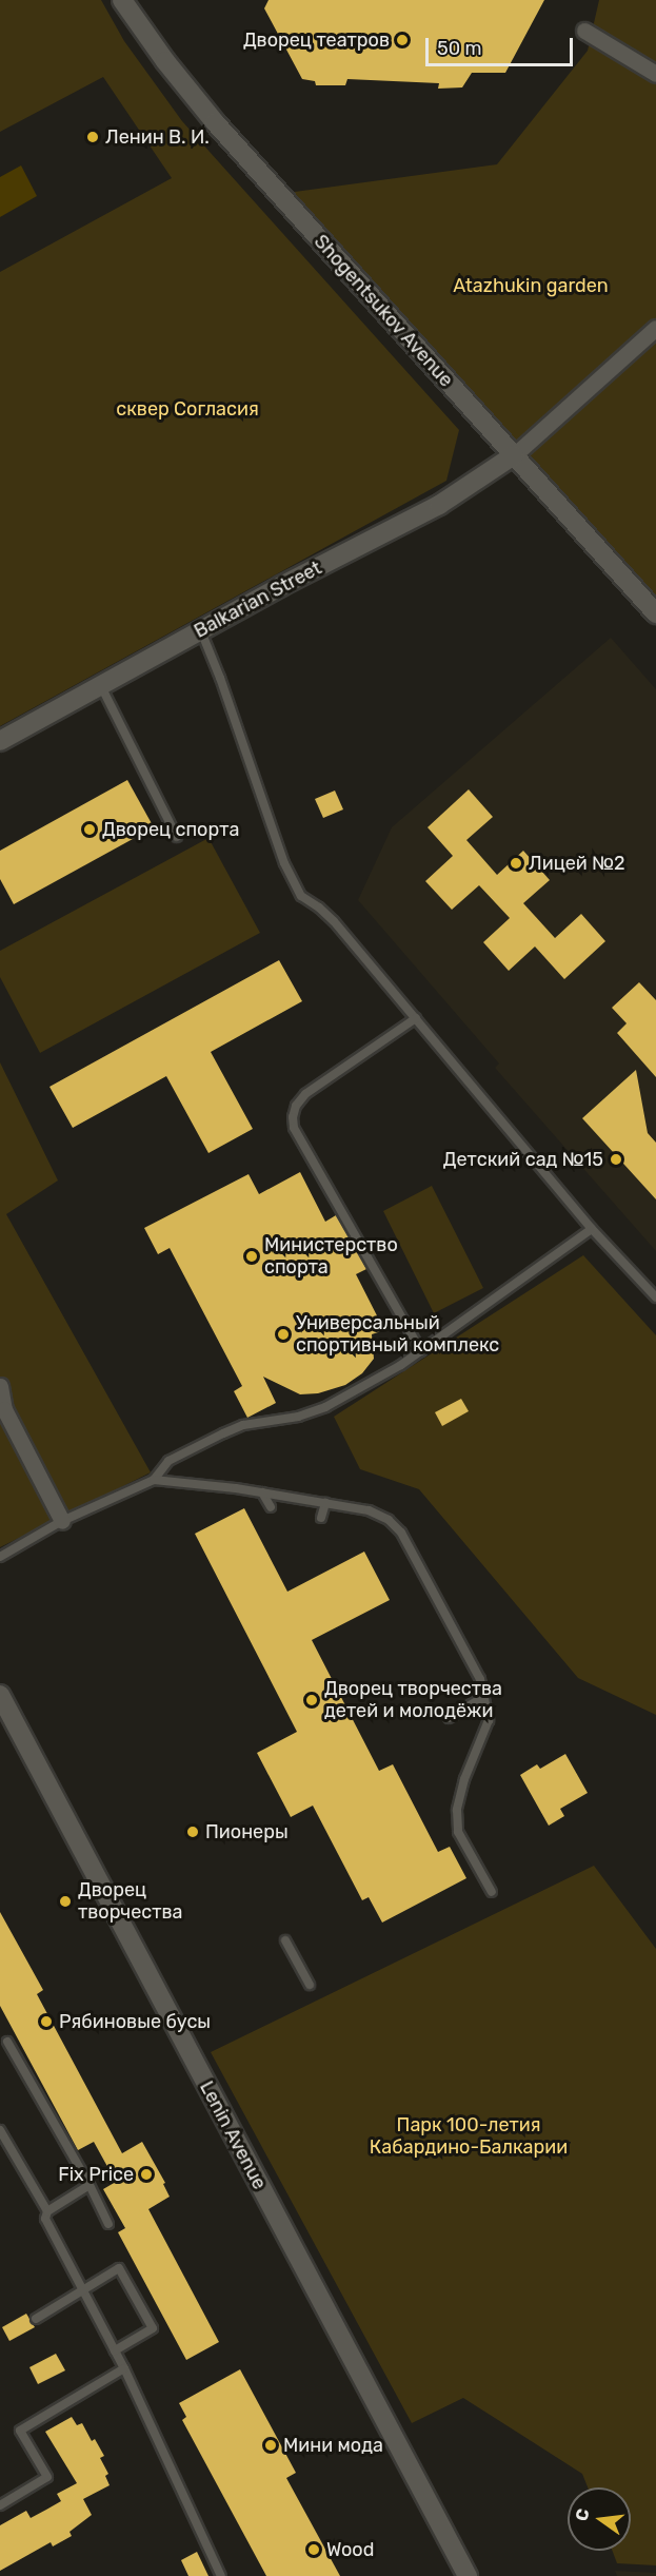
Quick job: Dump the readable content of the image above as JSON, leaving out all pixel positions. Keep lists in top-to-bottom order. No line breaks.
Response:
{"streets":{"main road":["Shogentsukov Avenue","Balkarian Street","Lenin Avenue"]},"crossings":[["Shogentsukov Avenue","Balkarian Street"]],"parks":["Atazhukin garden","сквер Согласия","Парк 100-летия Кабардино-Балкарии"],"places":["Дворец театров","Ленин В. И.","Дворец спорта","Лицей №2","Детский сад №15","Министерство спорта","Универсальный спортивный комплекс","Дворец творчества детей и молодёжи","Пионеры","Дворец творчества","Рябиновые бусы","Fix Price","Мини мода","Wood"],"scale_bar":"50 m","north":"left"}
